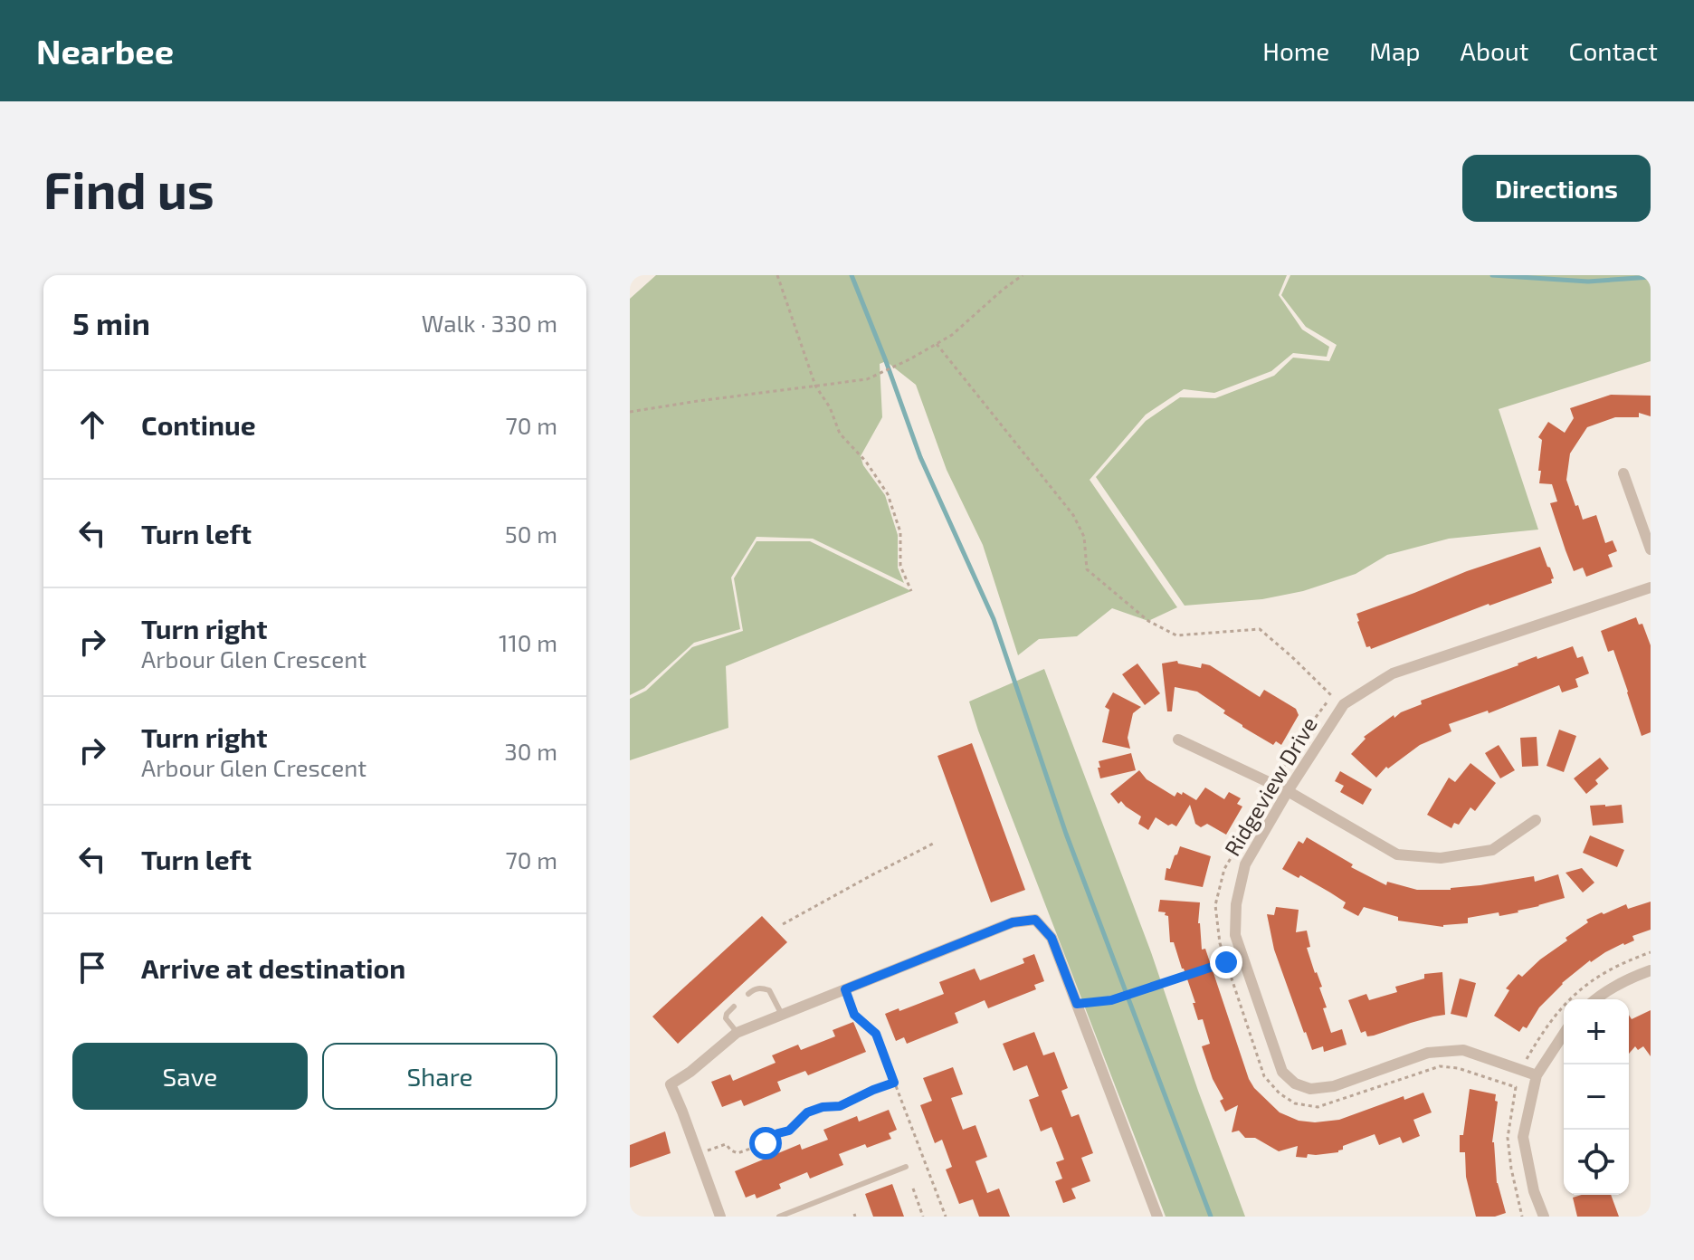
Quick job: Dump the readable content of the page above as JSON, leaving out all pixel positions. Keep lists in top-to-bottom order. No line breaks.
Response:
{"streets":{"street":["Ridgeview Drive"]},"page":{"header":"Nearbee","nav":["Home","Map","About","Contact"],"buttons":["Directions",["Save","Share"]],"title":"Find us","heading":["5 min","Walk · 330 m"],"list":[["Continue","70 m"],["Turn left","50 m"],["Turn right","Arbour Glen Crescent","110 m"],["Turn right","Arbour Glen Crescent","30 m"],["Turn left","70 m"],"Arrive at destination"],"map_buttons":["+","−"]}}
